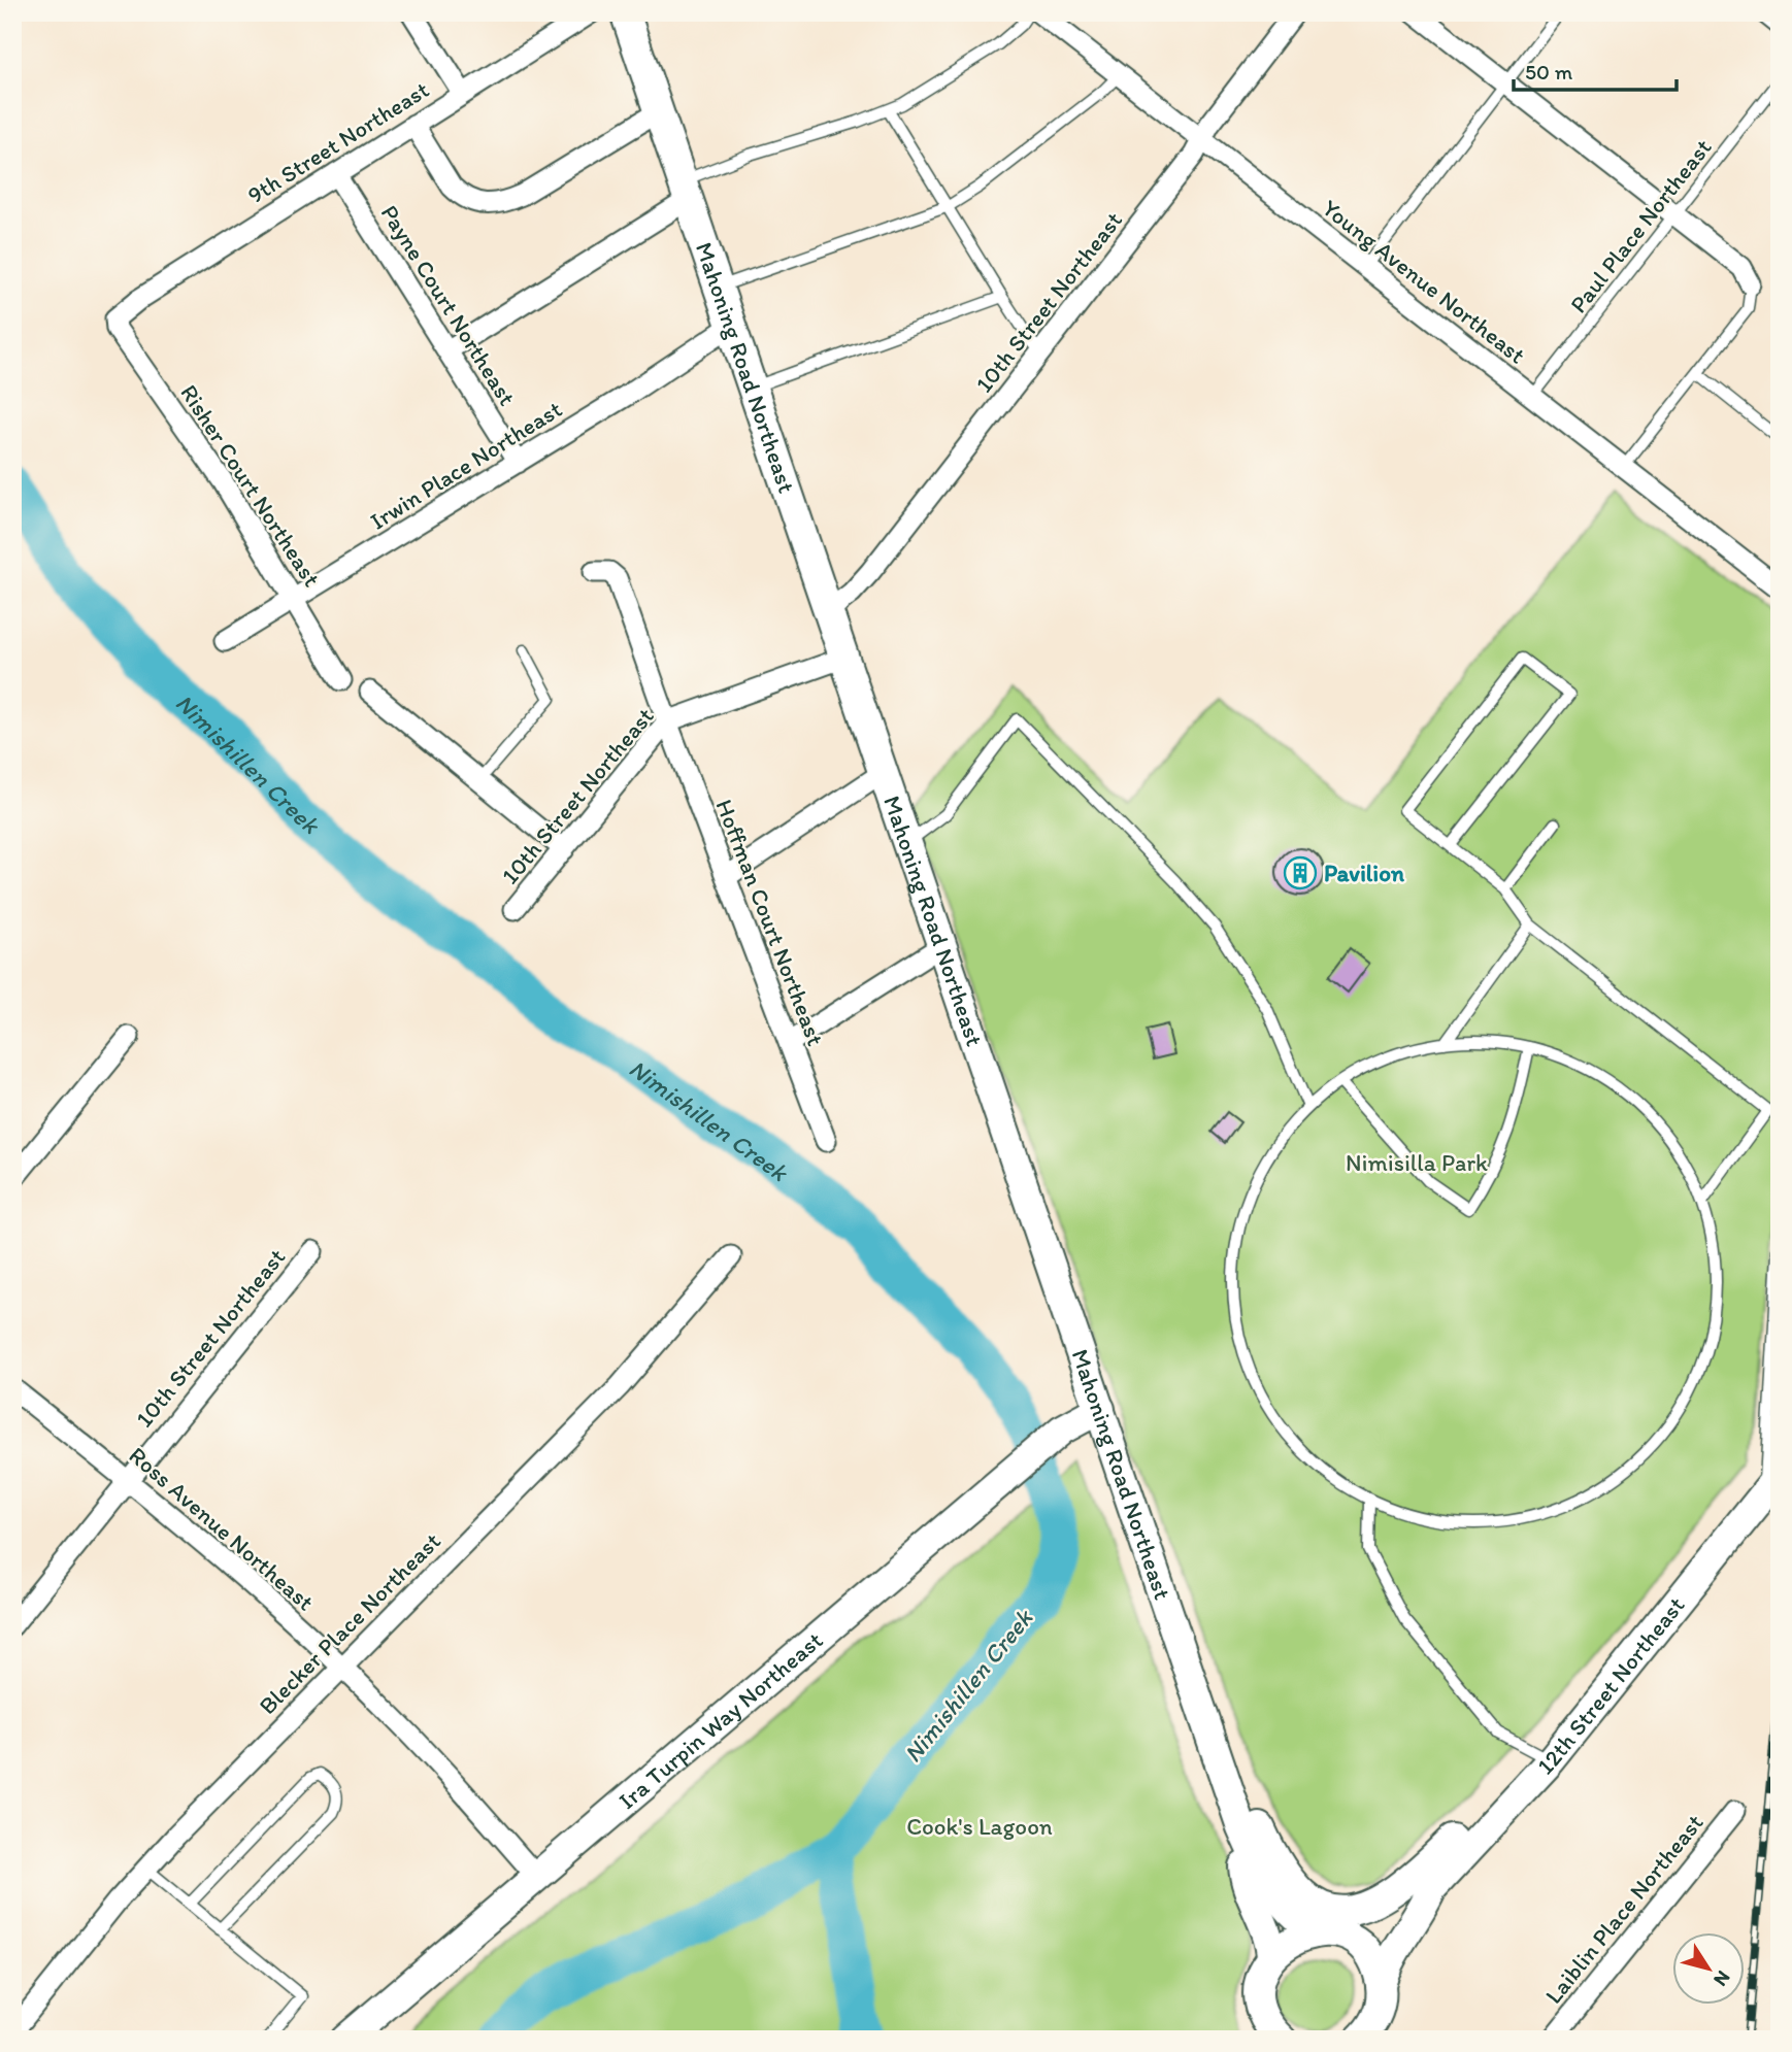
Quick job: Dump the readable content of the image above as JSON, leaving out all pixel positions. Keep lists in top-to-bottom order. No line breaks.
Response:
{"streets":{"main road":["Mahoning Road Northeast","12th Street Northeast","Ira Turpin Way Northeast"],"street":["9th Street Northeast","Young Avenue Northeast","10th Street Northeast","Payne Court Northeast","Irwin Place Northeast","Risher Court Northeast","Hoffman Court Northeast","Ross Avenue Northeast","Blecker Place Northeast","Laiblin Place Northeast"],"lane":["Paul Place Northeast"]},"crossings":[["9th Street Northeast","Payne Court Northeast"],["9th Street Northeast","Risher Court Northeast"],["Paul Place Northeast","Young Avenue Northeast"],["Young Avenue Northeast","10th Street Northeast"],["10th Street Northeast","Mahoning Road Northeast"],["10th Street Northeast","Hoffman Court Northeast"],["10th Street Northeast","Ross Avenue Northeast"],["Payne Court Northeast","Irwin Place Northeast"],["Mahoning Road Northeast","Irwin Place Northeast"],["Mahoning Road Northeast","12th Street Northeast"],["Mahoning Road Northeast","Ira Turpin Way Northeast"],["Irwin Place Northeast","Risher Court Northeast"],["Ross Avenue Northeast","Blecker Place Northeast"],["Ross Avenue Northeast","Ira Turpin Way Northeast"]],"water":["Nimishillen Creek"],"parks":["Nimisilla Park","Cook's Lagoon"],"places":{"building":["Pavilion"]},"scale_bar":"50 m","north":"bottom right"}
